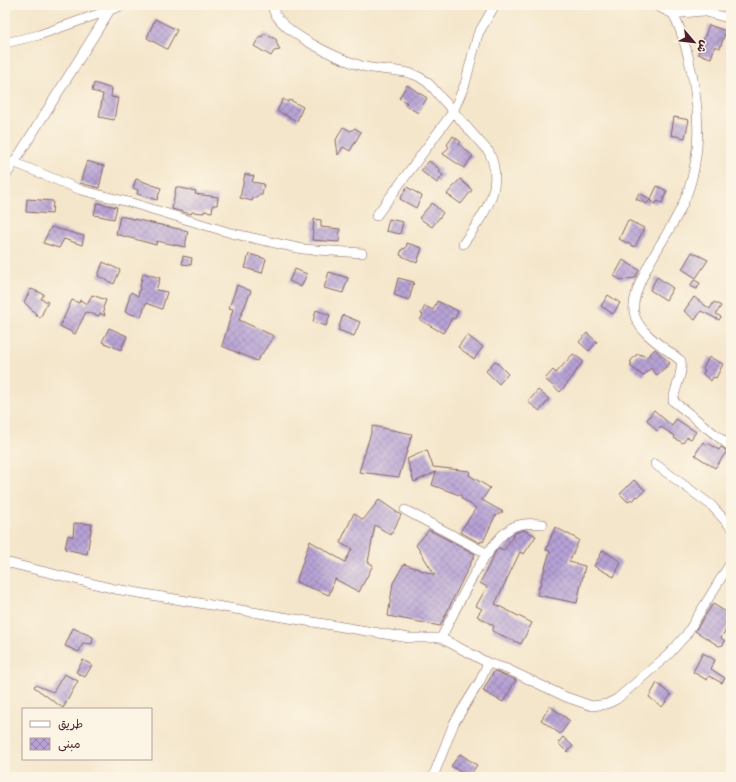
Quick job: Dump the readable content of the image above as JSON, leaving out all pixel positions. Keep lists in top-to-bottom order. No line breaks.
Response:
{"legend":["طريق","مبنى"],"north":"bottom right"}
